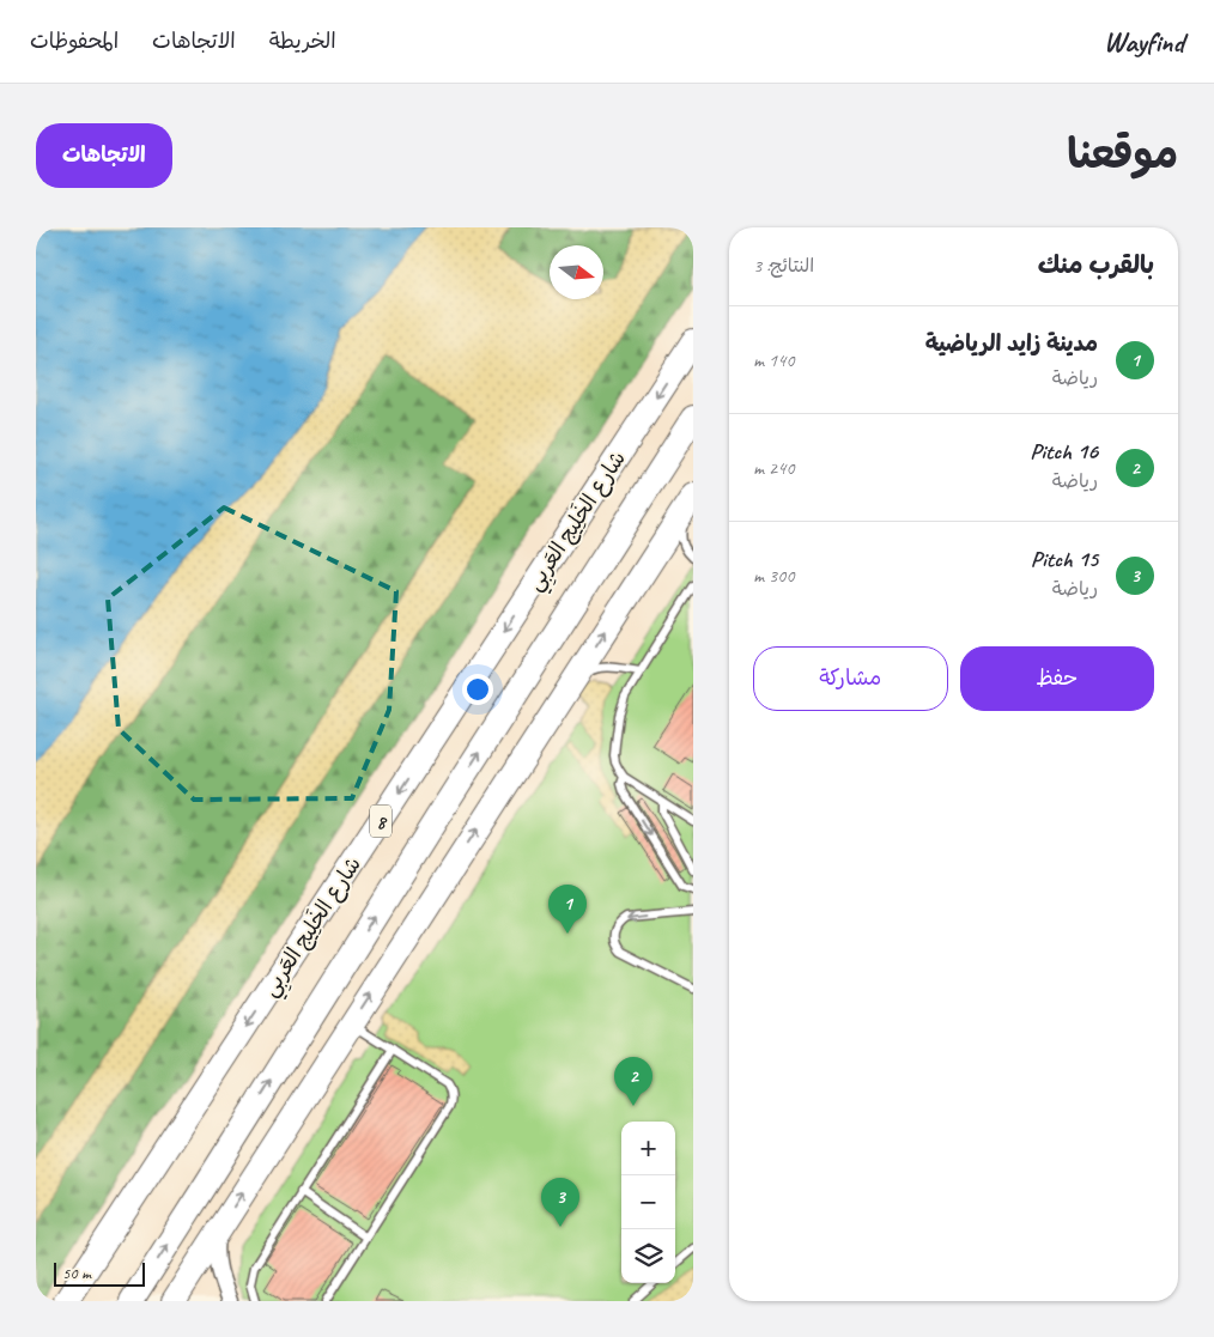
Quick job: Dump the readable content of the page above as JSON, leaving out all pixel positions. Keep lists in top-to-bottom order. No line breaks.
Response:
{"streets":{"main road":["شارع الخَلِيج العَربِي","8"]},"scale_bar":"50 m","north":"right","page":{"header":"Wayfind","nav":["الخريطة","الاتجاهات","المحفوظات"],"title":"موقعنا","buttons":["الاتجاهات",["حفظ","مشاركة"]],"heading":["بالقرب منك","النتائج: 3"],"list":[{"mark":"1","name":"مدينة زايد الرياضية","note":"رياضة","value":"140 m"},{"mark":"2","name":"Pitch 16","note":"رياضة","value":"240 m"},{"mark":"3","name":"Pitch 15","note":"رياضة","value":"300 m"}],"pins":["1","2","3"],"map_buttons":["+","−"],"scale":"50 m"}}
